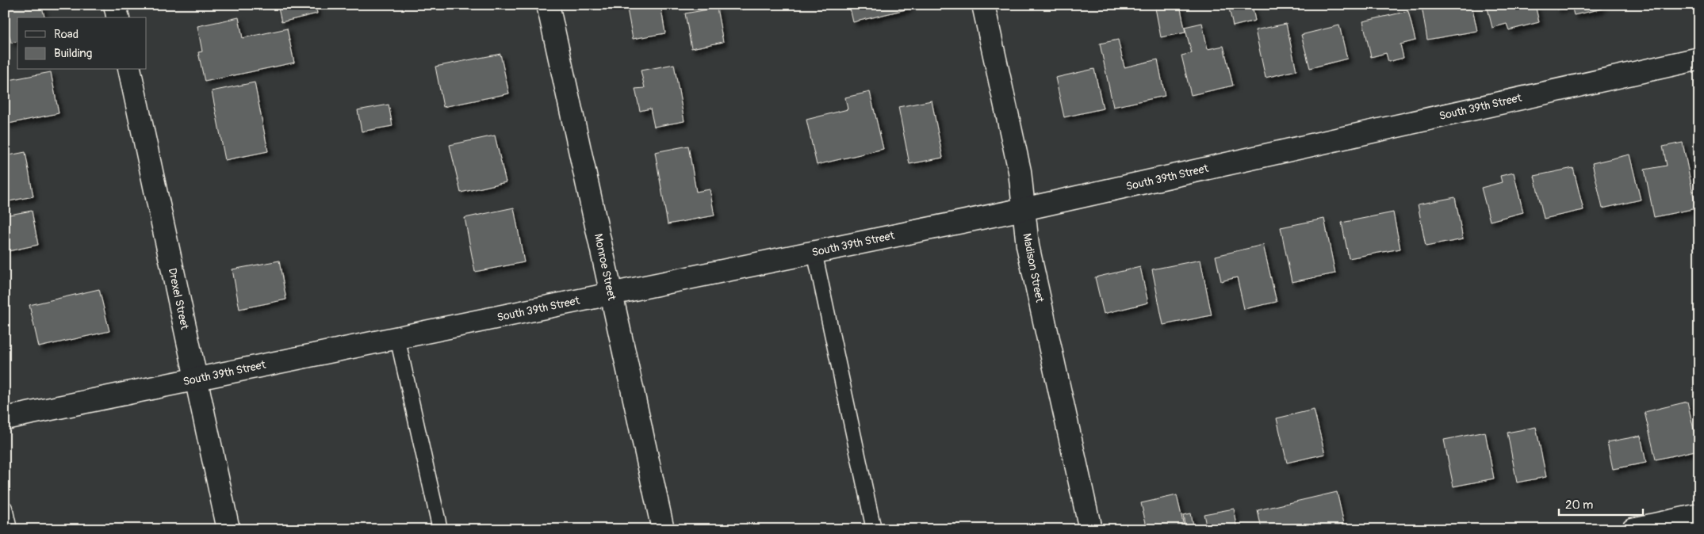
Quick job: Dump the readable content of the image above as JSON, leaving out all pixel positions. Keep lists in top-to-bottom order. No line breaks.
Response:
{"streets":{"street":["South 39th Street","Monroe Street","Madison Street","Drexel Street"]},"crossings":[["South 39th Street","Monroe Street"],["South 39th Street","Madison Street"],["South 39th Street","Drexel Street"]],"legend":["Road","Building"],"scale_bar":"20 m"}
